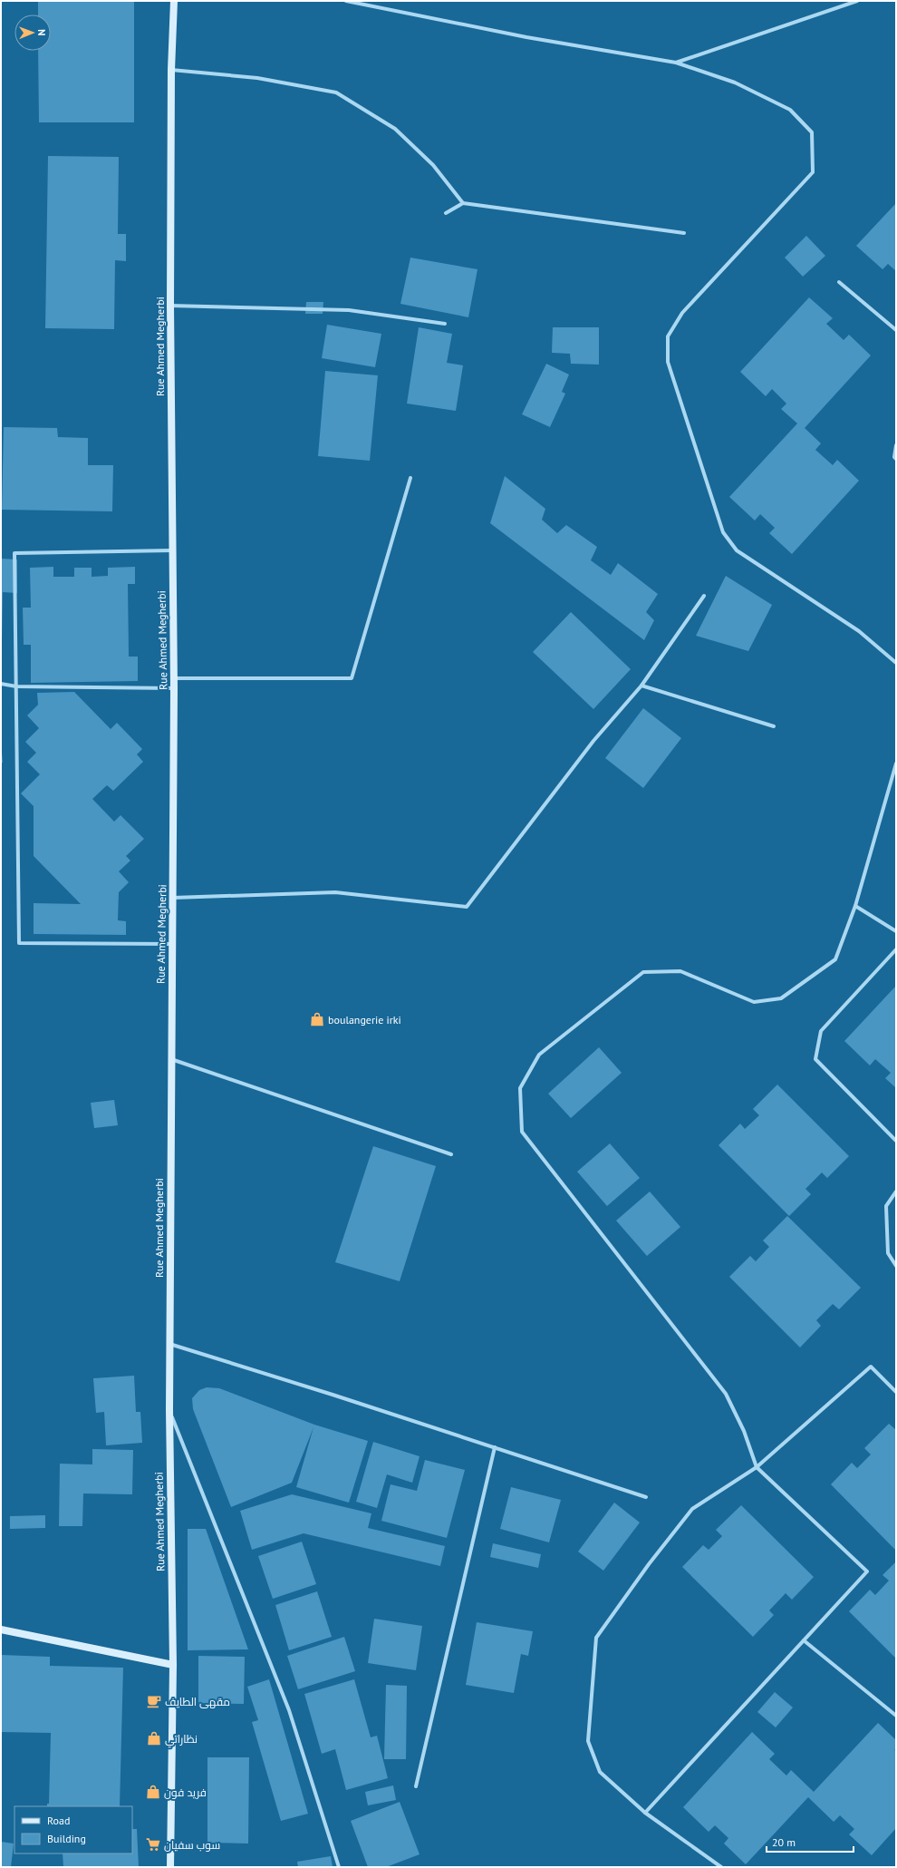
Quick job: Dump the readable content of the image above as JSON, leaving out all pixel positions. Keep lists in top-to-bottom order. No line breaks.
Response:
{"streets":{"main road":["Rue Ahmed Megherbi"]},"places":{"shop":["boulangerie irki","نظاراتي","فريد فون"],"cafe":["مقهى الطايف"],"supermarket":["سوب سفيان"]},"legend":["Road","Building"],"scale_bar":"20 m","north":"right"}
